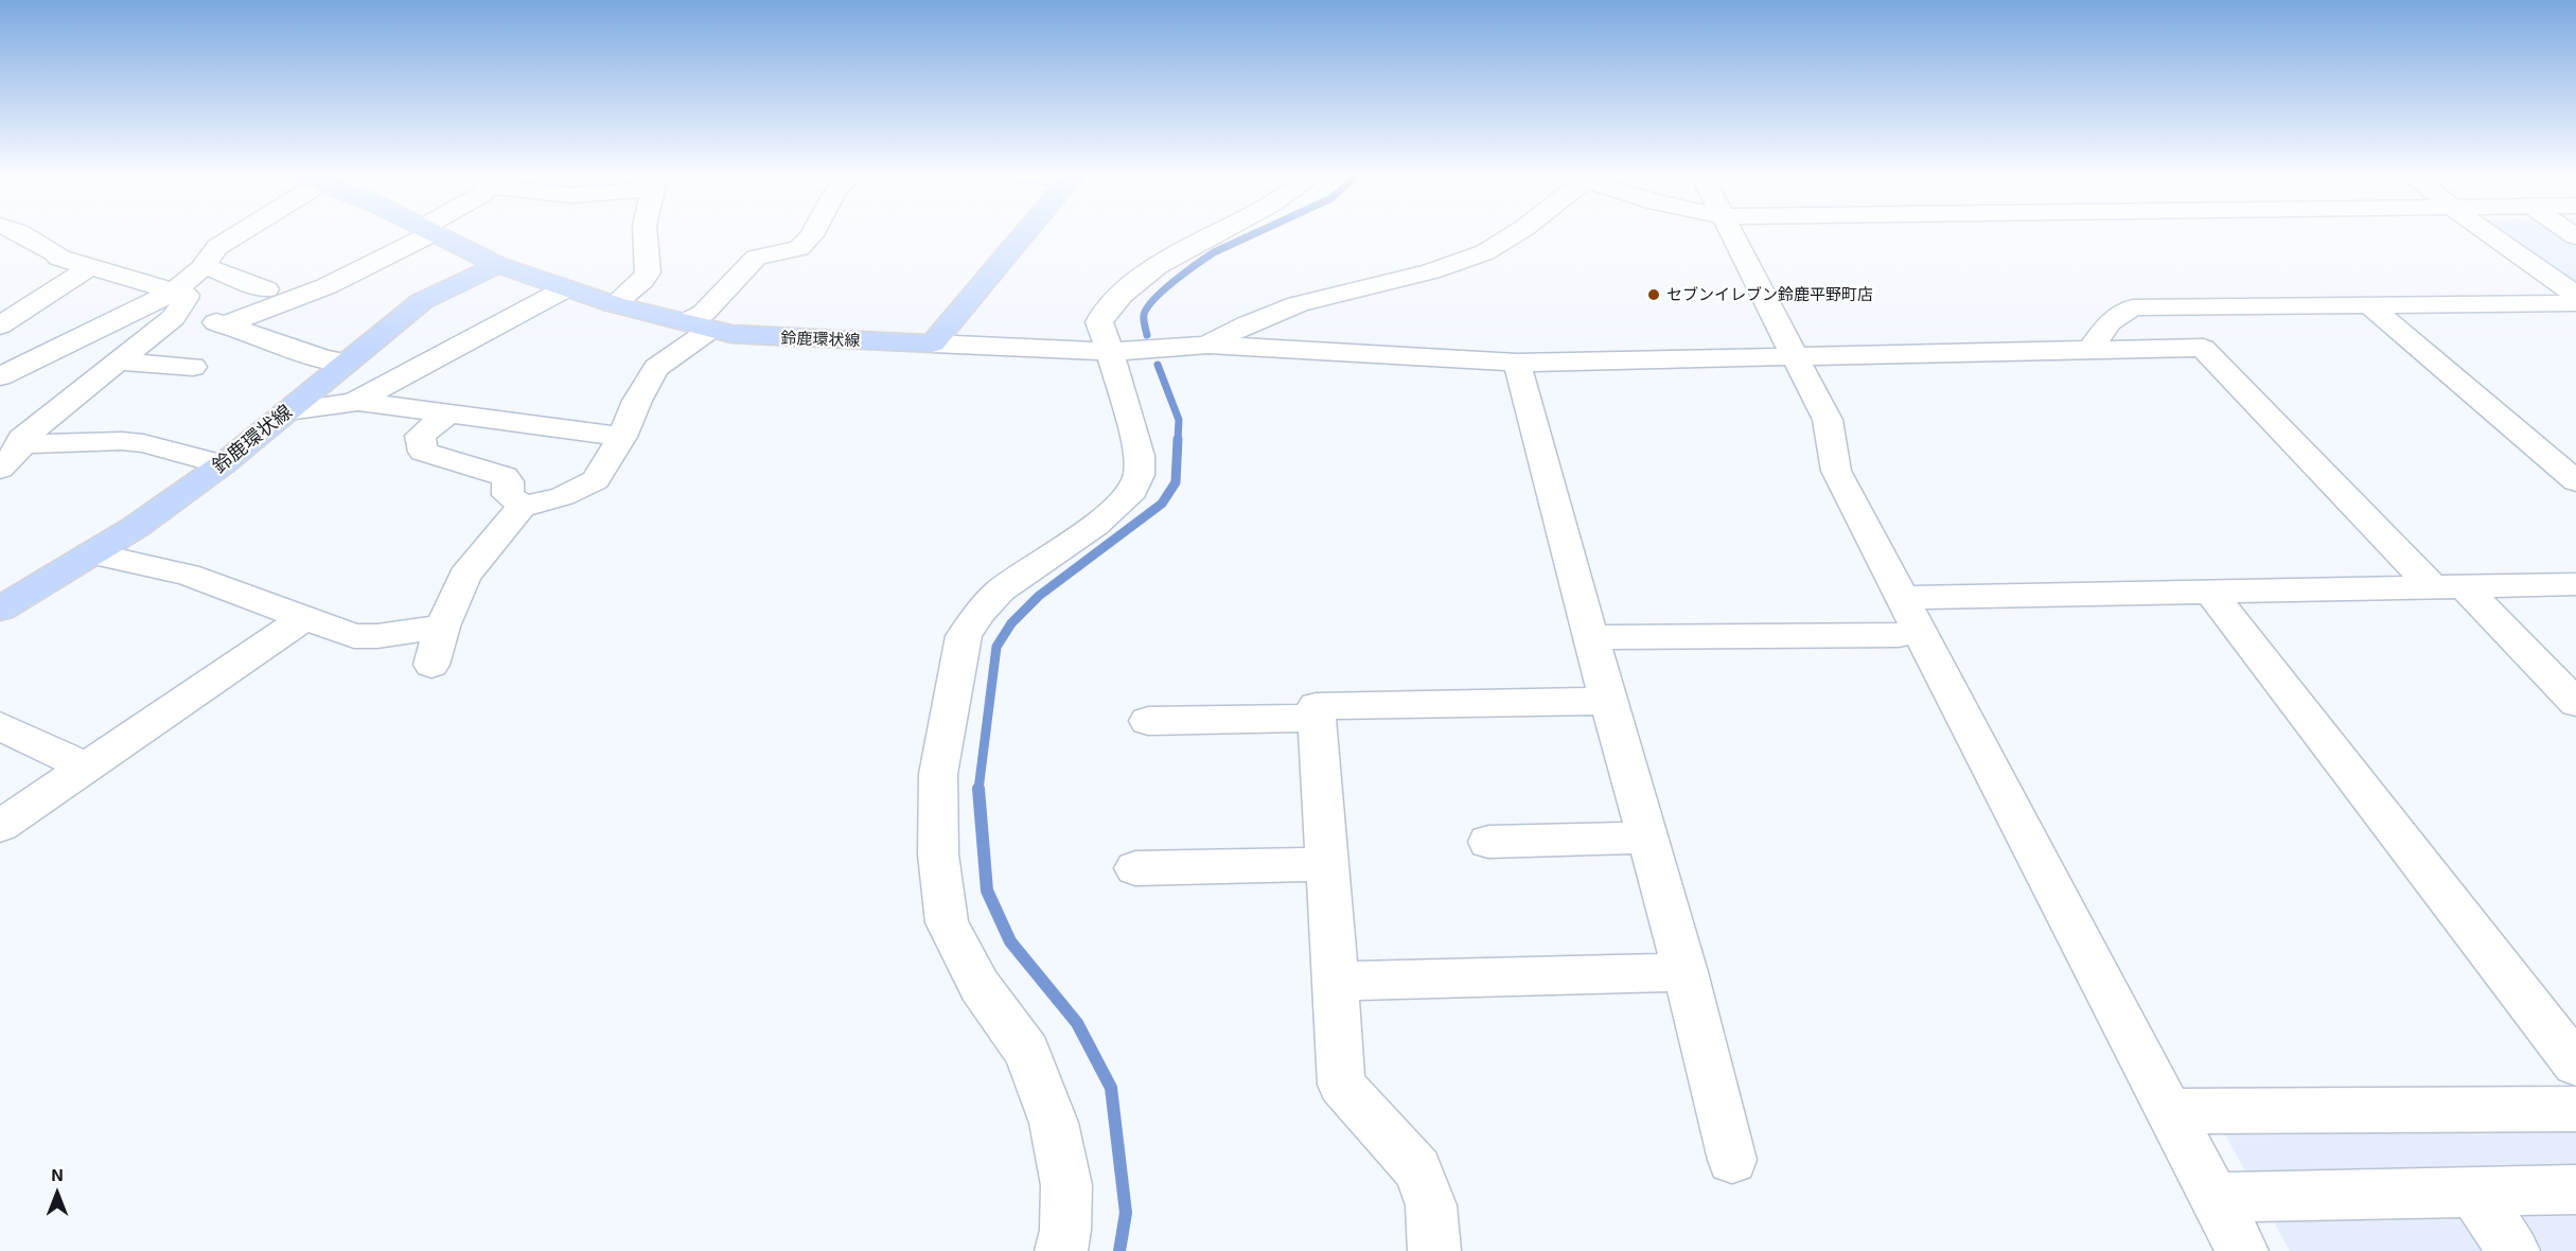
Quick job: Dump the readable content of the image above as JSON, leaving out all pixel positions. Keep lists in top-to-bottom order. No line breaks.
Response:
{"streets":{"main road":["鈴鹿環状線"]},"places":["セブンイレブン鈴鹿平野町店"],"north":"top"}
